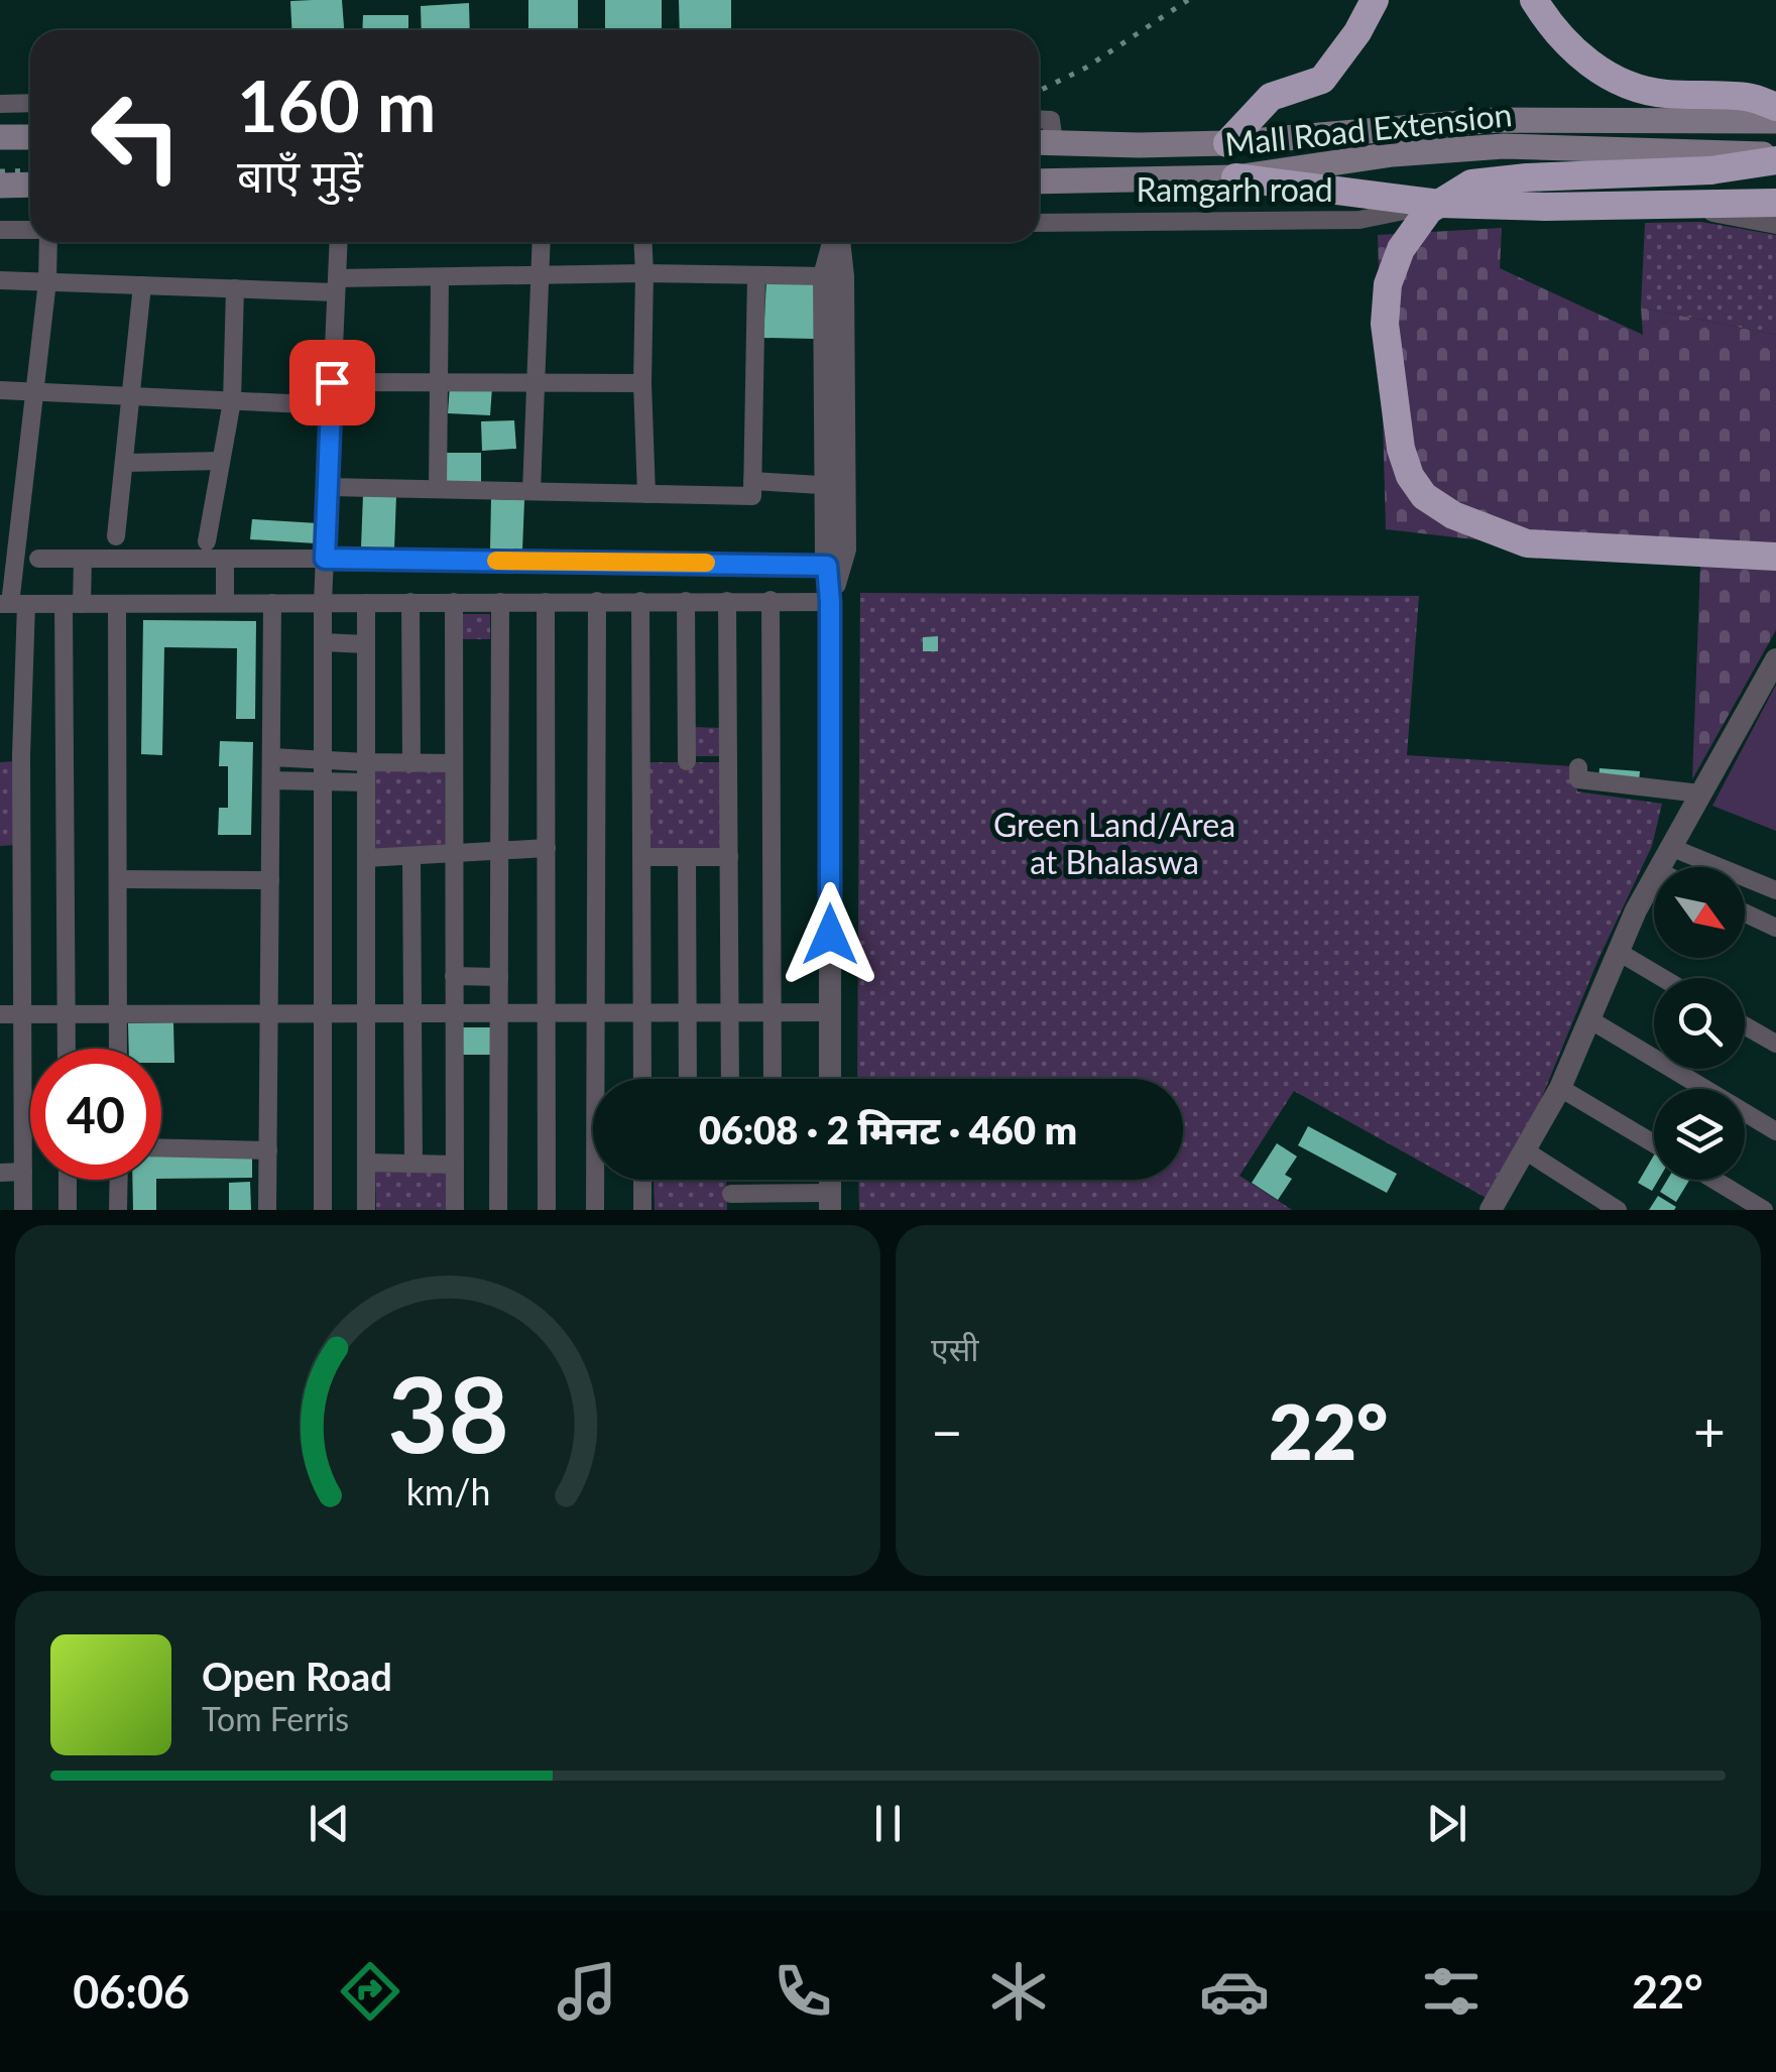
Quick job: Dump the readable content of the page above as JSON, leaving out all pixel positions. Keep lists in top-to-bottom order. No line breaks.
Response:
{"streets":{"main road":["Mall Road Extension"],"street":["Ramgarh road"]},"parks":["Green Land/Area at Bhalaswa"],"north":"bottom right","page":{"turn":["160 m","बाएँ मुड़ें"],"limit":"40","trip":"06:08 · 2 मिनट · 460 m","tile":"एसी","heat":["−","22°","+"],"song":["Open Road","Tom Ferris"],"tabs":["06:06","22°"],"gauge":["38","km/h"]}}
